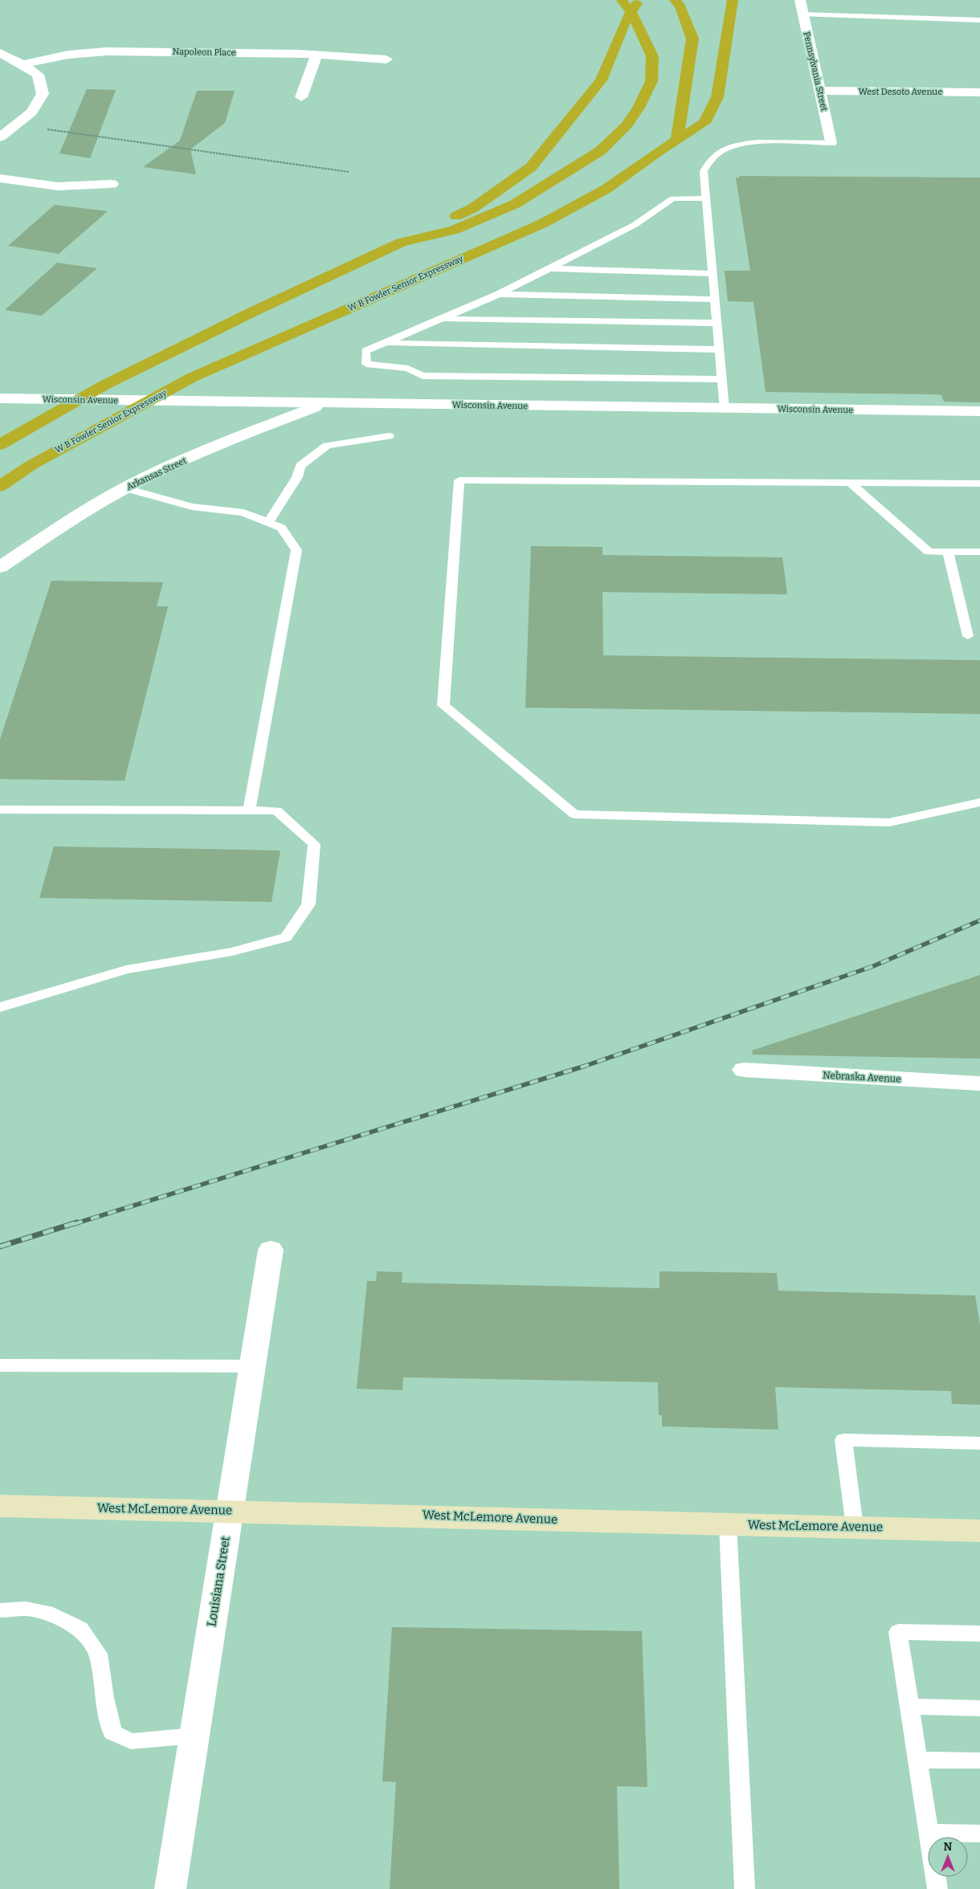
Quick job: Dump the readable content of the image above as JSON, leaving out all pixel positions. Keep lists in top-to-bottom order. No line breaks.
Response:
{"streets":{"highway":["W B Fowler Senior Expressway"],"main road":["West McLemore Avenue"],"street":["Napoleon Place","Pennsylvania Street","West Desoto Avenue","Wisconsin Avenue","Arkansas Street","Nebraska Avenue","Louisiana Street"]},"crossings":[["Pennsylvania Street","West Desoto Avenue"],["Wisconsin Avenue","Arkansas Street"],["West McLemore Avenue","Louisiana Street"]],"north":"top"}
